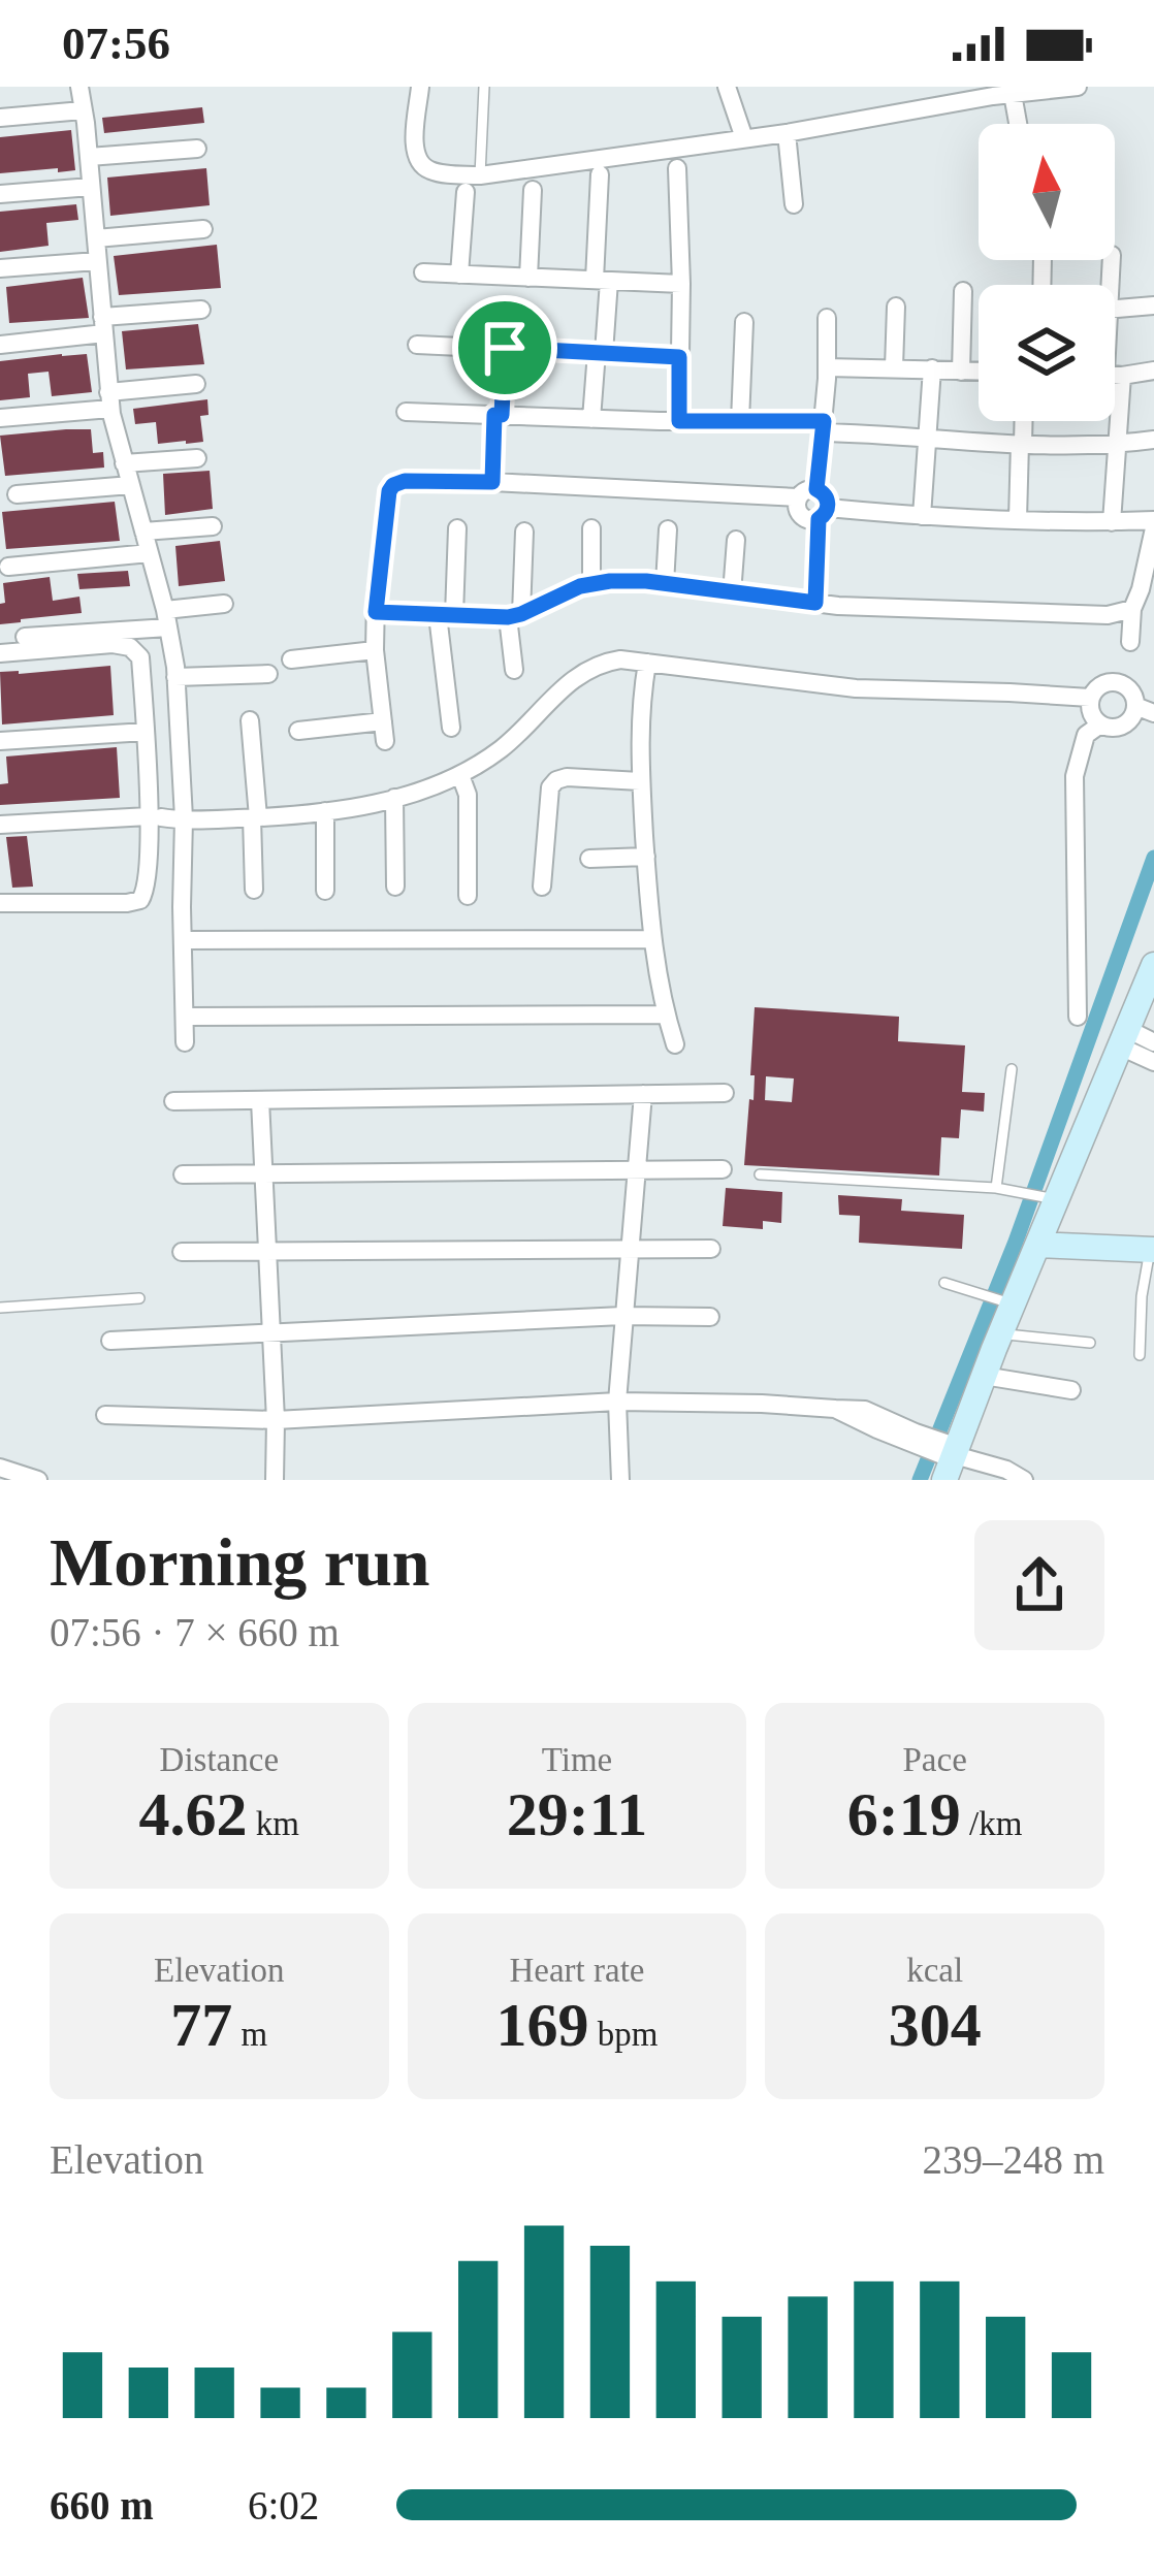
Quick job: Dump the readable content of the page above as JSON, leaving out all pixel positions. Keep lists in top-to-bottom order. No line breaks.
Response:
{"north":"top","page":{"status":"07:56","heading":["Morning run","07:56 · 7 × 660 m"],"stats":[["Distance","4.62 km"],["Time","29:11"],["Pace","6:19 /km"],["Elevation","77 m"],["Heart rate","169 bpm"],["kcal","304"]],"chart":["Elevation","239–248 m"],"list":[{"name":"660 m","note":"6:02"}]}}
